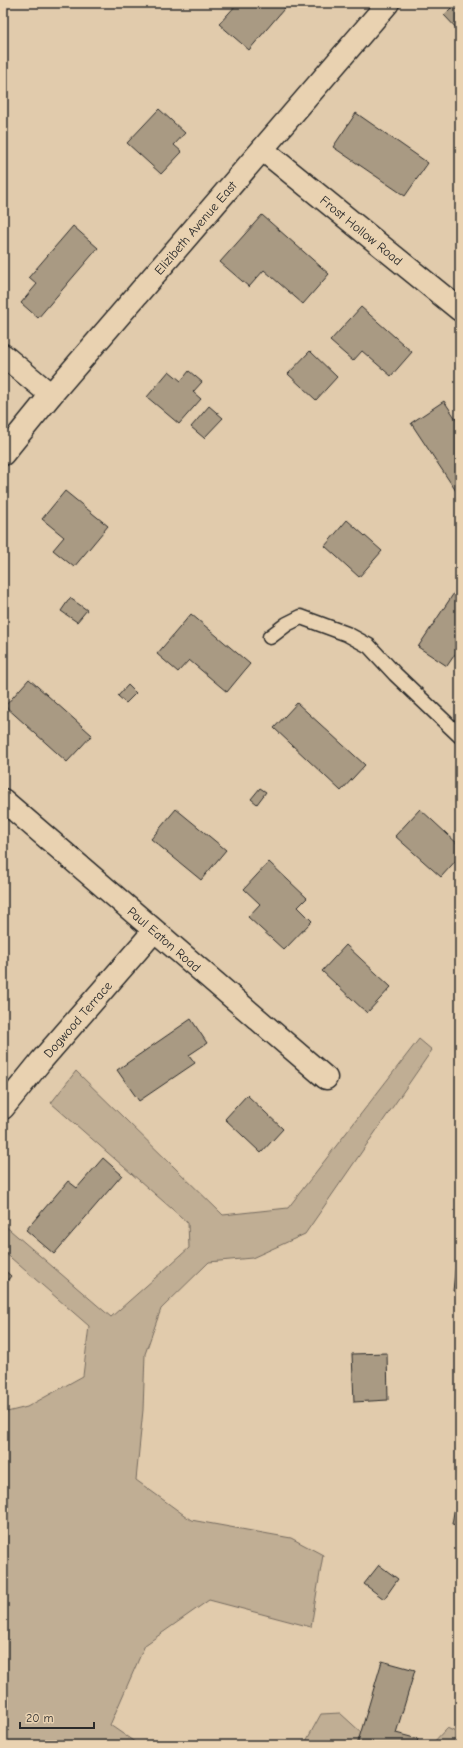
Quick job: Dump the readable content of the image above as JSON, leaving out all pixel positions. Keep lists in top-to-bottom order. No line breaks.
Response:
{"streets":{"street":["Elizibeth Avenue East","Frost Hollow Road","Paul Eaton Road","Dogwood Terrace"]},"crossings":[["Elizibeth Avenue East","Frost Hollow Road"],["Paul Eaton Road","Dogwood Terrace"]],"scale_bar":"20 m"}
